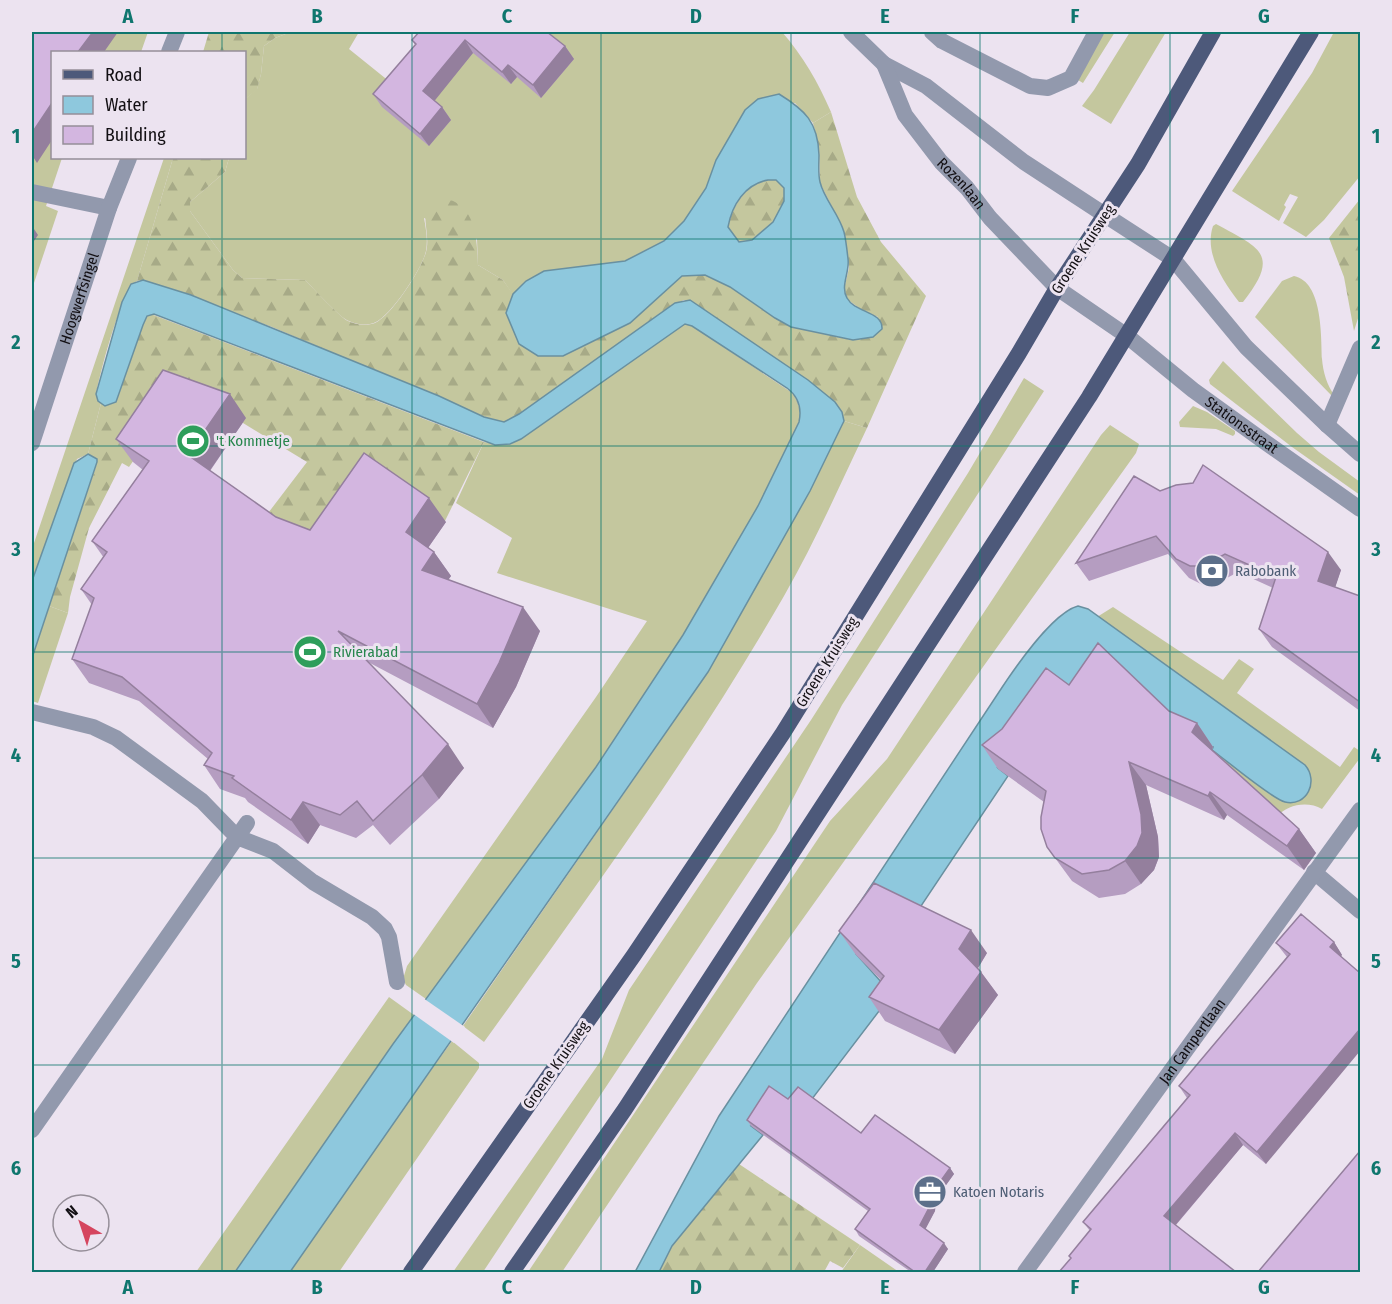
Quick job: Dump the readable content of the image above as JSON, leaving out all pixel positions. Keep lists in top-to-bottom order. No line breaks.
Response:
{"streets":{"main road":["Groene Kruisweg"],"street":["Rozenlaan","Hoogwerfsingel","Stationsstraat","Jan Campertlaan"]},"crossings":[["Rozenlaan","Groene Kruisweg"],["Rozenlaan","Stationsstraat"]],"places":{"sports":["'t Kommetje","Rivierabad"],"bank":["Rabobank"],"office":["Katoen Notaris"]},"legend":["Road","Water","Building"],"north":"top left","grid":{"columns":["A","B","C","D","E","F","G"],"rows":["1","2","3","4","5","6"]}}
